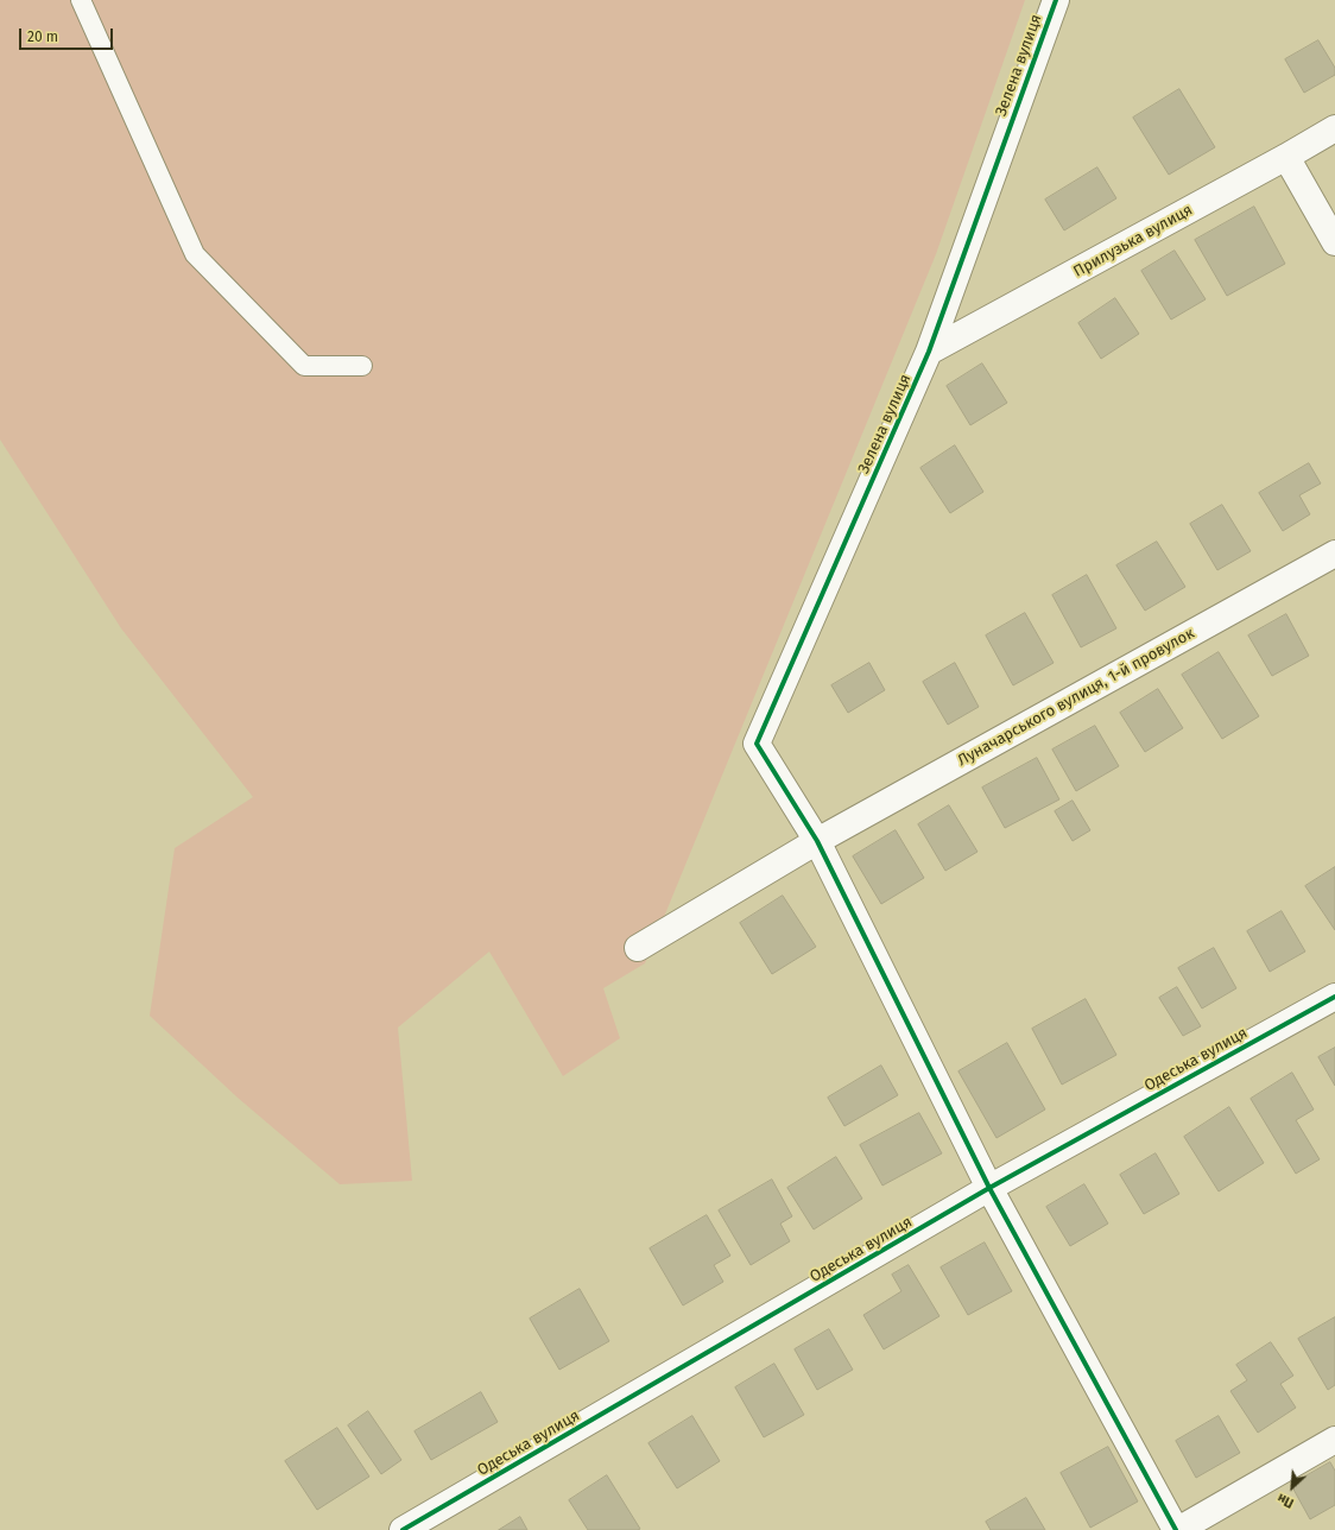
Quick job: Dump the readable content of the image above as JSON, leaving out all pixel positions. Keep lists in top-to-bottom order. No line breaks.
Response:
{"streets":{"street":["Зелена вулиця","Прилузька вулиця","Луначарського вулиця, 1-й провулок","Одеська вулиця"]},"crossings":[["Зелена вулиця","Прилузька вулиця"],["Зелена вулиця","Луначарського вулиця, 1-й провулок"]],"scale_bar":"20 m","north":"bottom left"}
